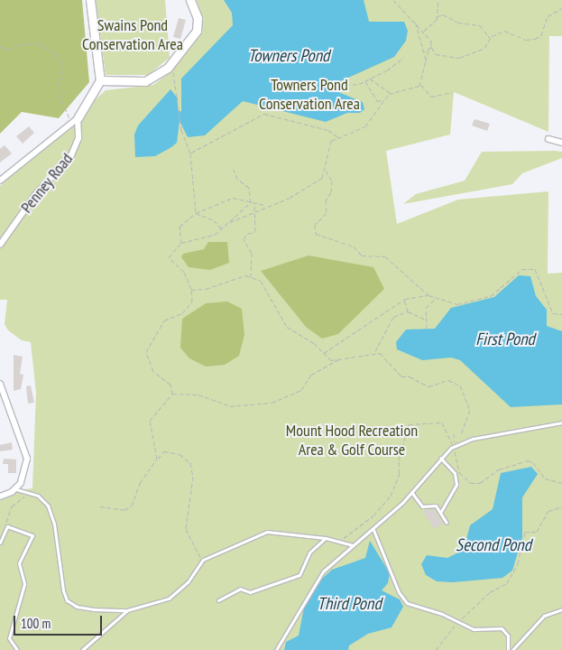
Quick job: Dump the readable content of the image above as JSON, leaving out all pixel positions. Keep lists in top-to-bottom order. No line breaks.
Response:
{"streets":{"street":["Penney Road"]},"water":["Towners Pond","First Pond","Second Pond","Third Pond"],"parks":["Swains Pond Conservation Area","Towners Pond Conservation Area","Mount Hood Recreation Area & Golf Course"],"scale_bar":"100 m"}
